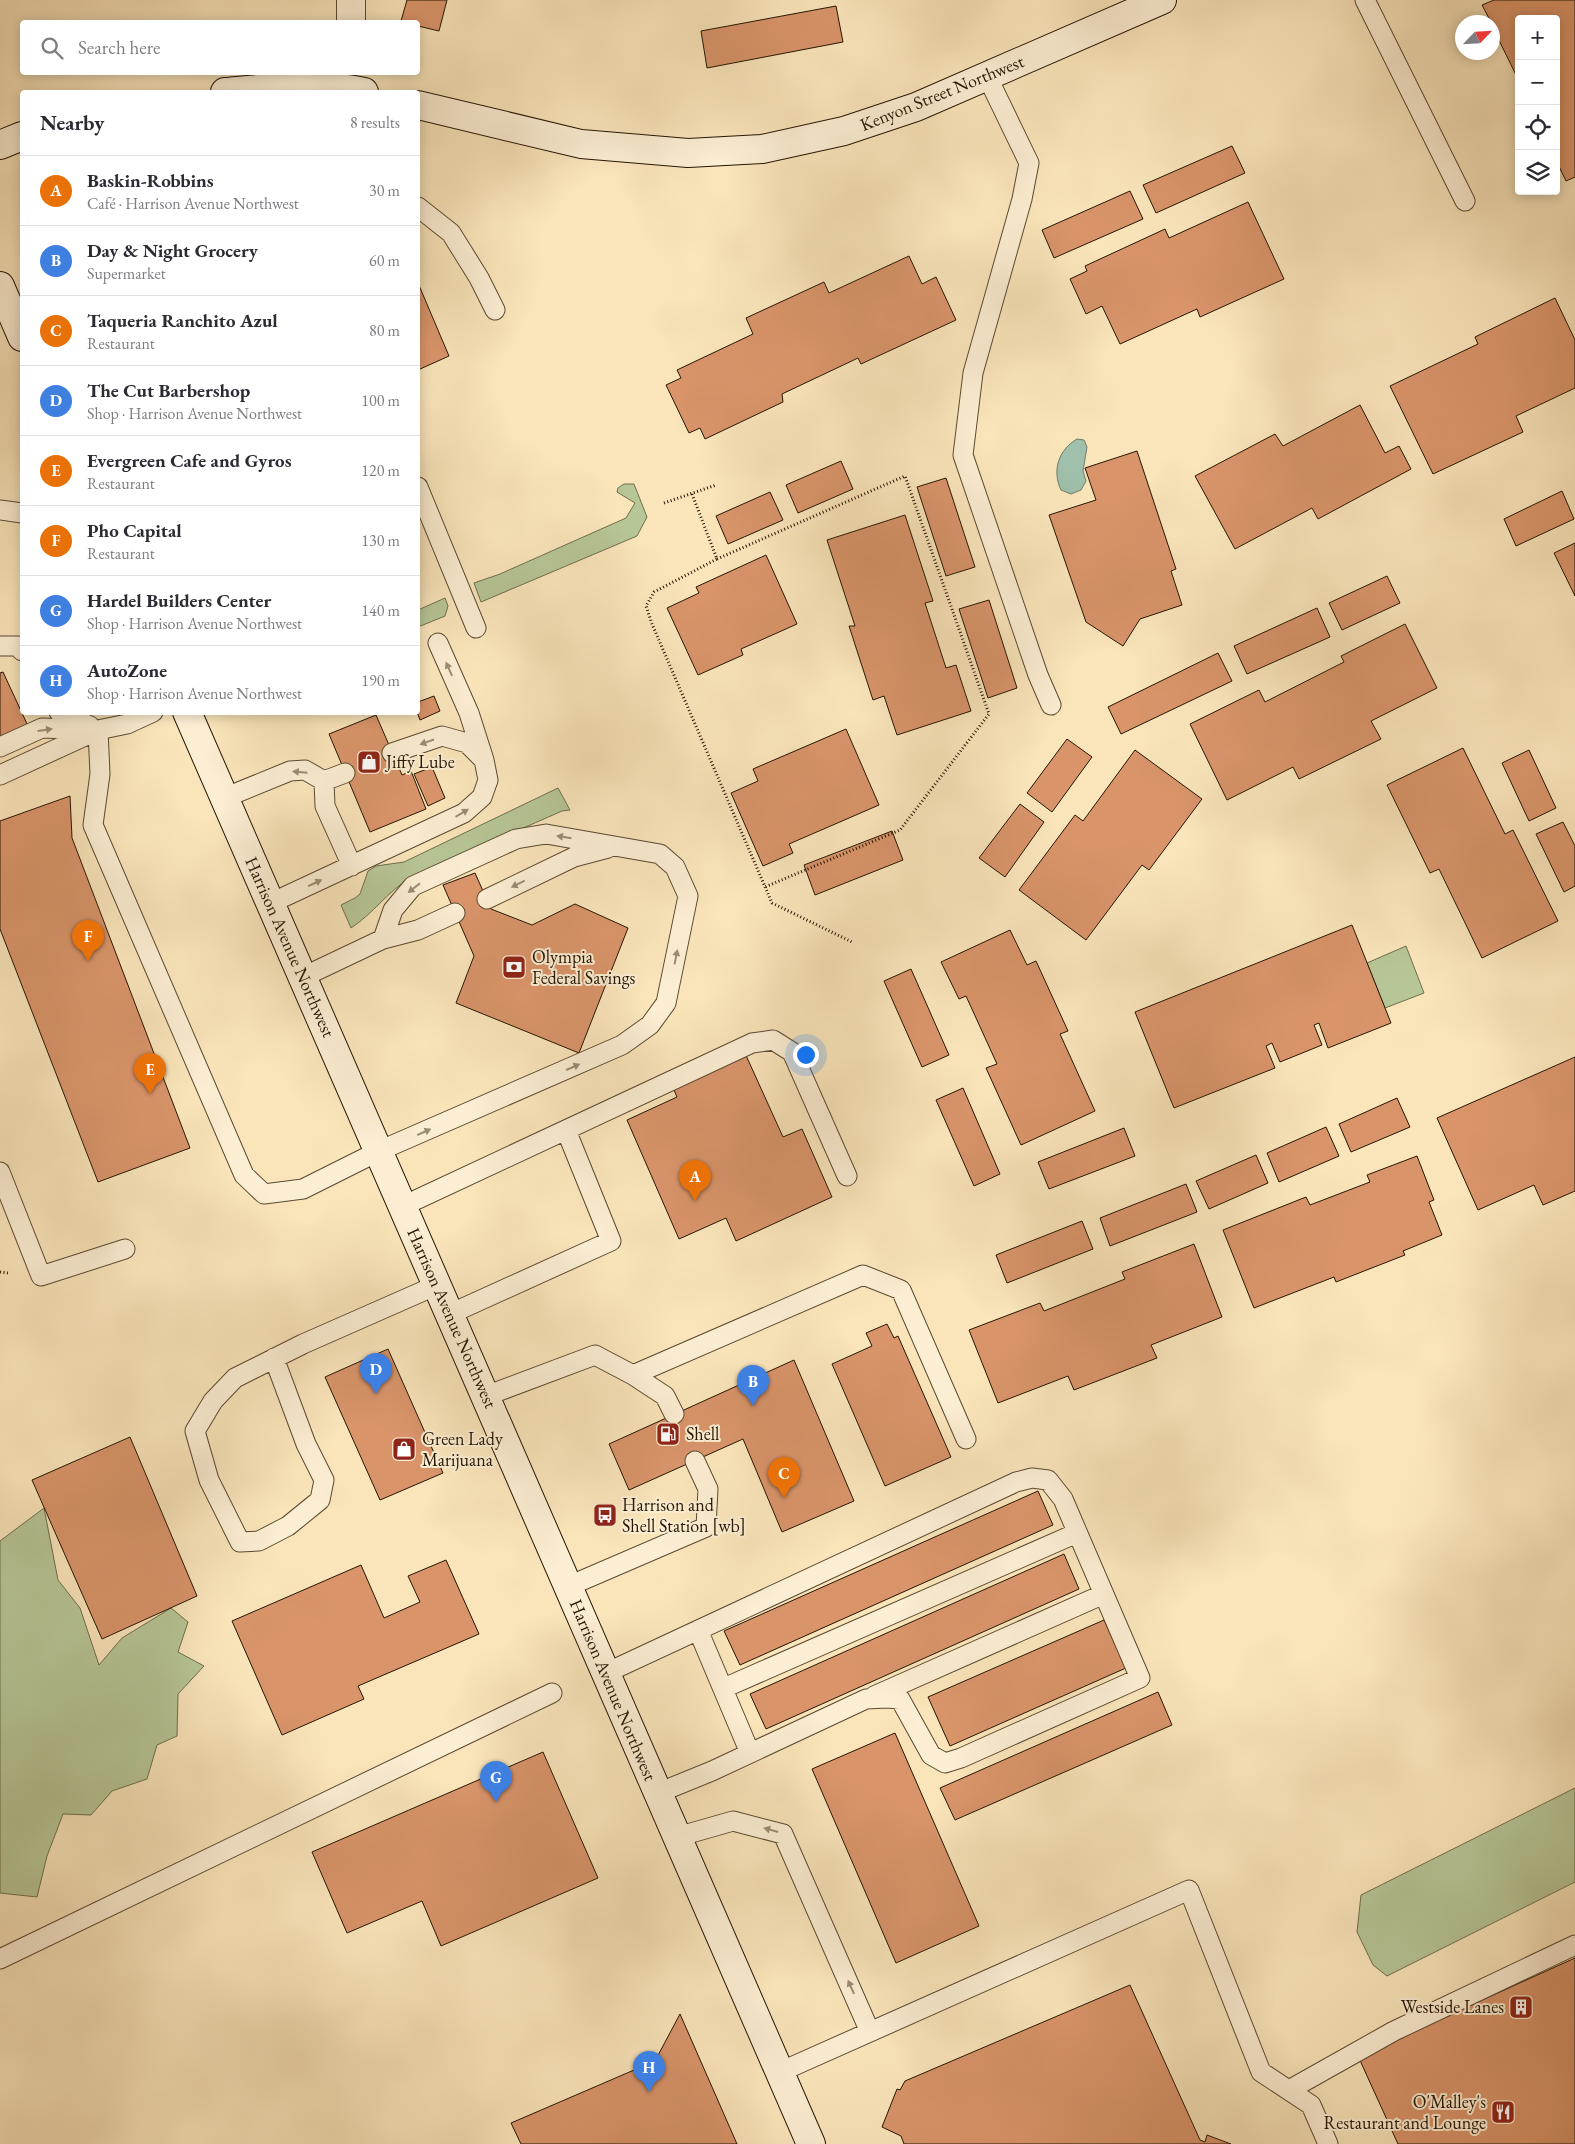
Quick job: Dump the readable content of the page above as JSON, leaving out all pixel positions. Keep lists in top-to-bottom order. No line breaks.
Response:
{"streets":{"main road":["Kenyon Street Northwest","Harrison Avenue Northwest"]},"places":{"shop":["Jiffy Lube","Green Lady Marijuana"],"bank":["Olympia Federal Savings"],"fuel station":["Shell"],"bus stop":["Harrison and Shell Station [wb]"],"building":["Westside Lanes"],"restaurant":["O'Malley's Restaurant and Lounge"]},"north":"top right","page":{"map_buttons":["+","−"],"search":"Search here","heading":["Nearby","8 results"],"list":[{"mark":"A","name":"Baskin-Robbins","note":"Café · Harrison Avenue Northwest","value":"30 m"},{"mark":"B","name":"Day & Night Grocery","note":"Supermarket","value":"60 m"},{"mark":"C","name":"Taqueria Ranchito Azul","note":"Restaurant","value":"80 m"},{"mark":"D","name":"The Cut Barbershop","note":"Shop · Harrison Avenue Northwest","value":"100 m"},{"mark":"E","name":"Evergreen Cafe and Gyros","note":"Restaurant","value":"120 m"},{"mark":"F","name":"Pho Capital","note":"Restaurant","value":"130 m"},{"mark":"G","name":"Hardel Builders Center","note":"Shop · Harrison Avenue Northwest","value":"140 m"},{"mark":"H","name":"AutoZone","note":"Shop · Harrison Avenue Northwest","value":"190 m"}],"pins":["F","E","A","D","B","C","G","H"]}}
